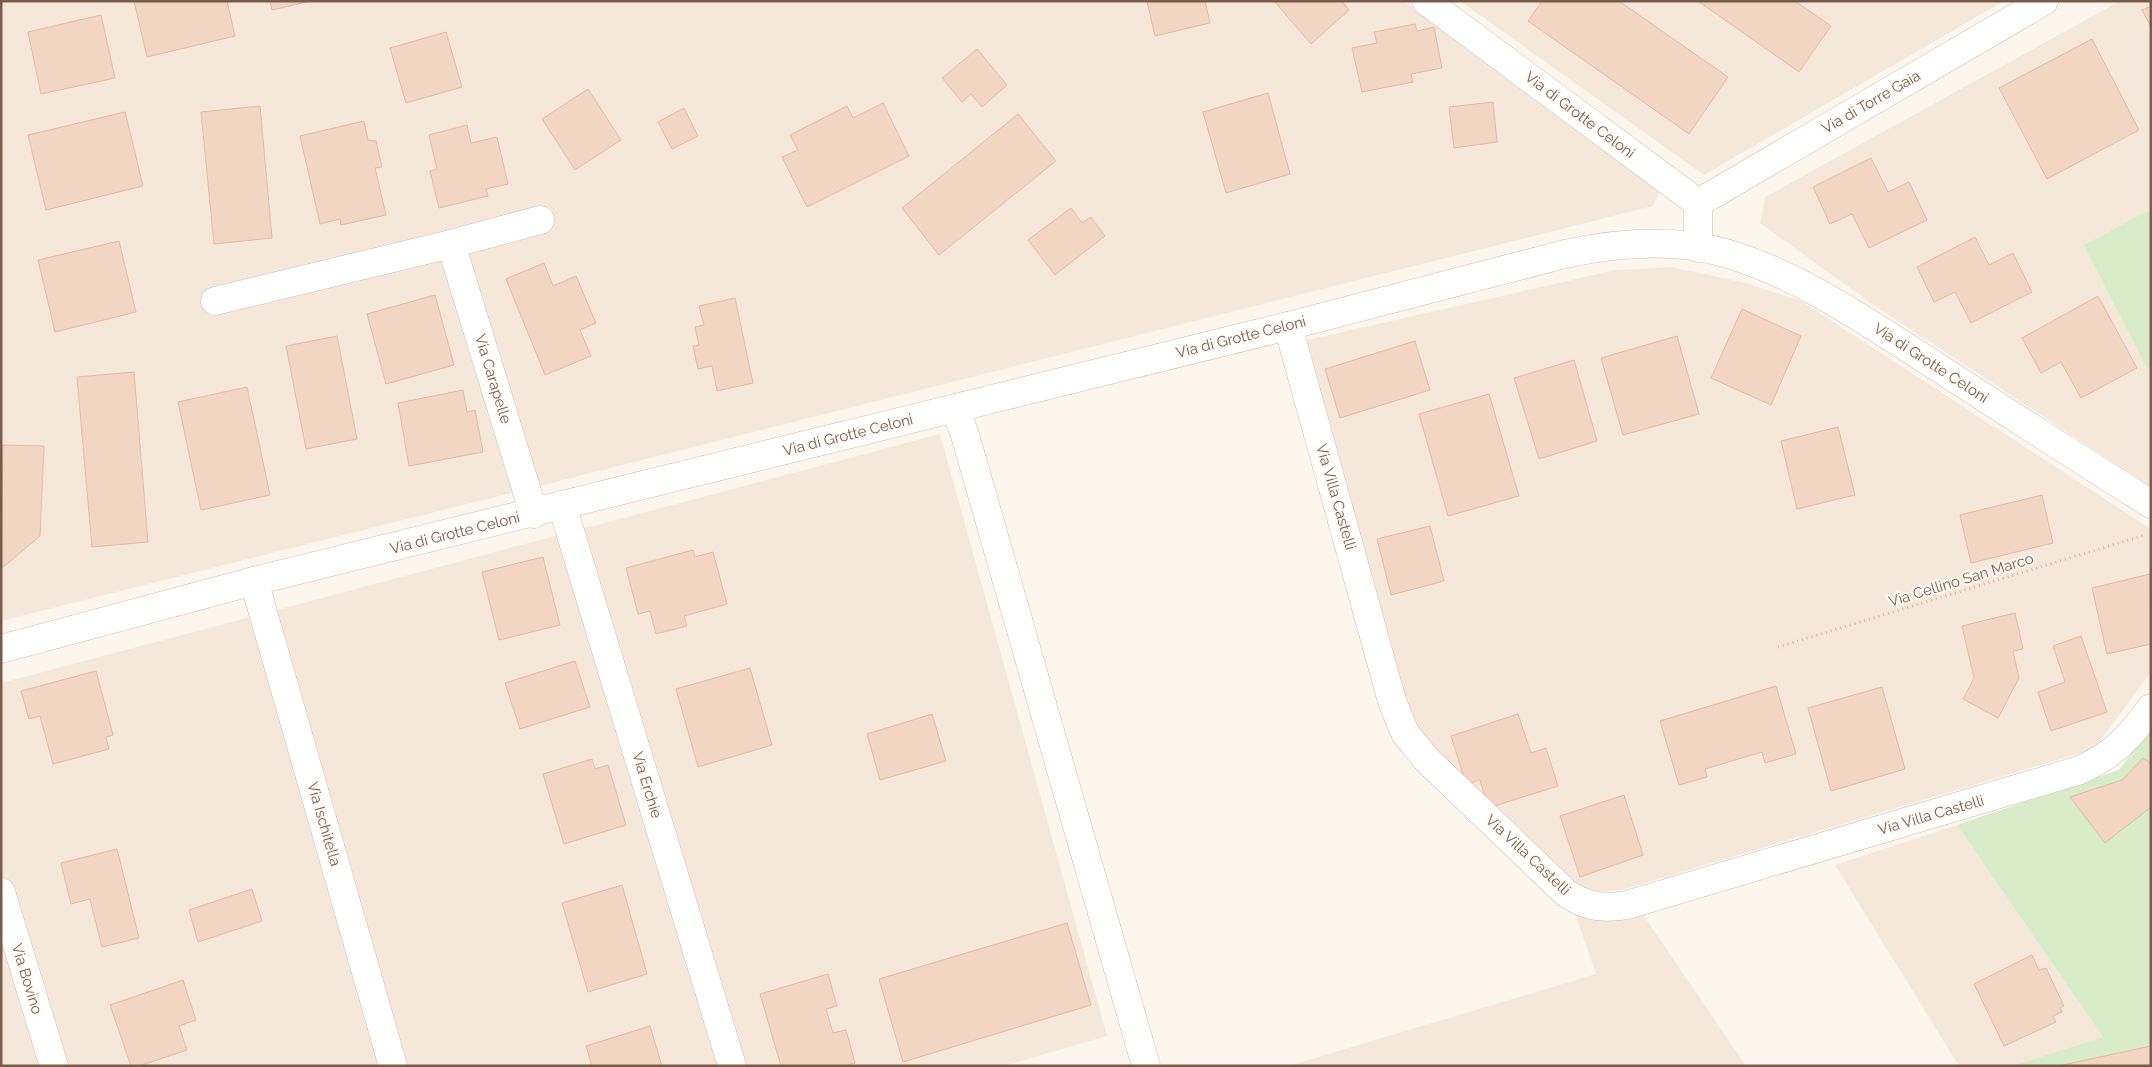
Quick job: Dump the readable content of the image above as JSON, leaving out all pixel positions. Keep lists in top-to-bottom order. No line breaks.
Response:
{"streets":{"street":["Via di Torre Gaia","Via di Grotte Celoni","Via Carapelle","Via Villa Castelli","Via Erchie","Via Ischitella","Via Bovino"],"path":["Via Cellino San Marco"]},"crossings":[["Via di Torre Gaia","Via di Grotte Celoni"],["Via di Grotte Celoni","Via Carapelle"],["Via di Grotte Celoni","Via Villa Castelli"],["Via di Grotte Celoni","Via Erchie"],["Via di Grotte Celoni","Via Ischitella"]]}
